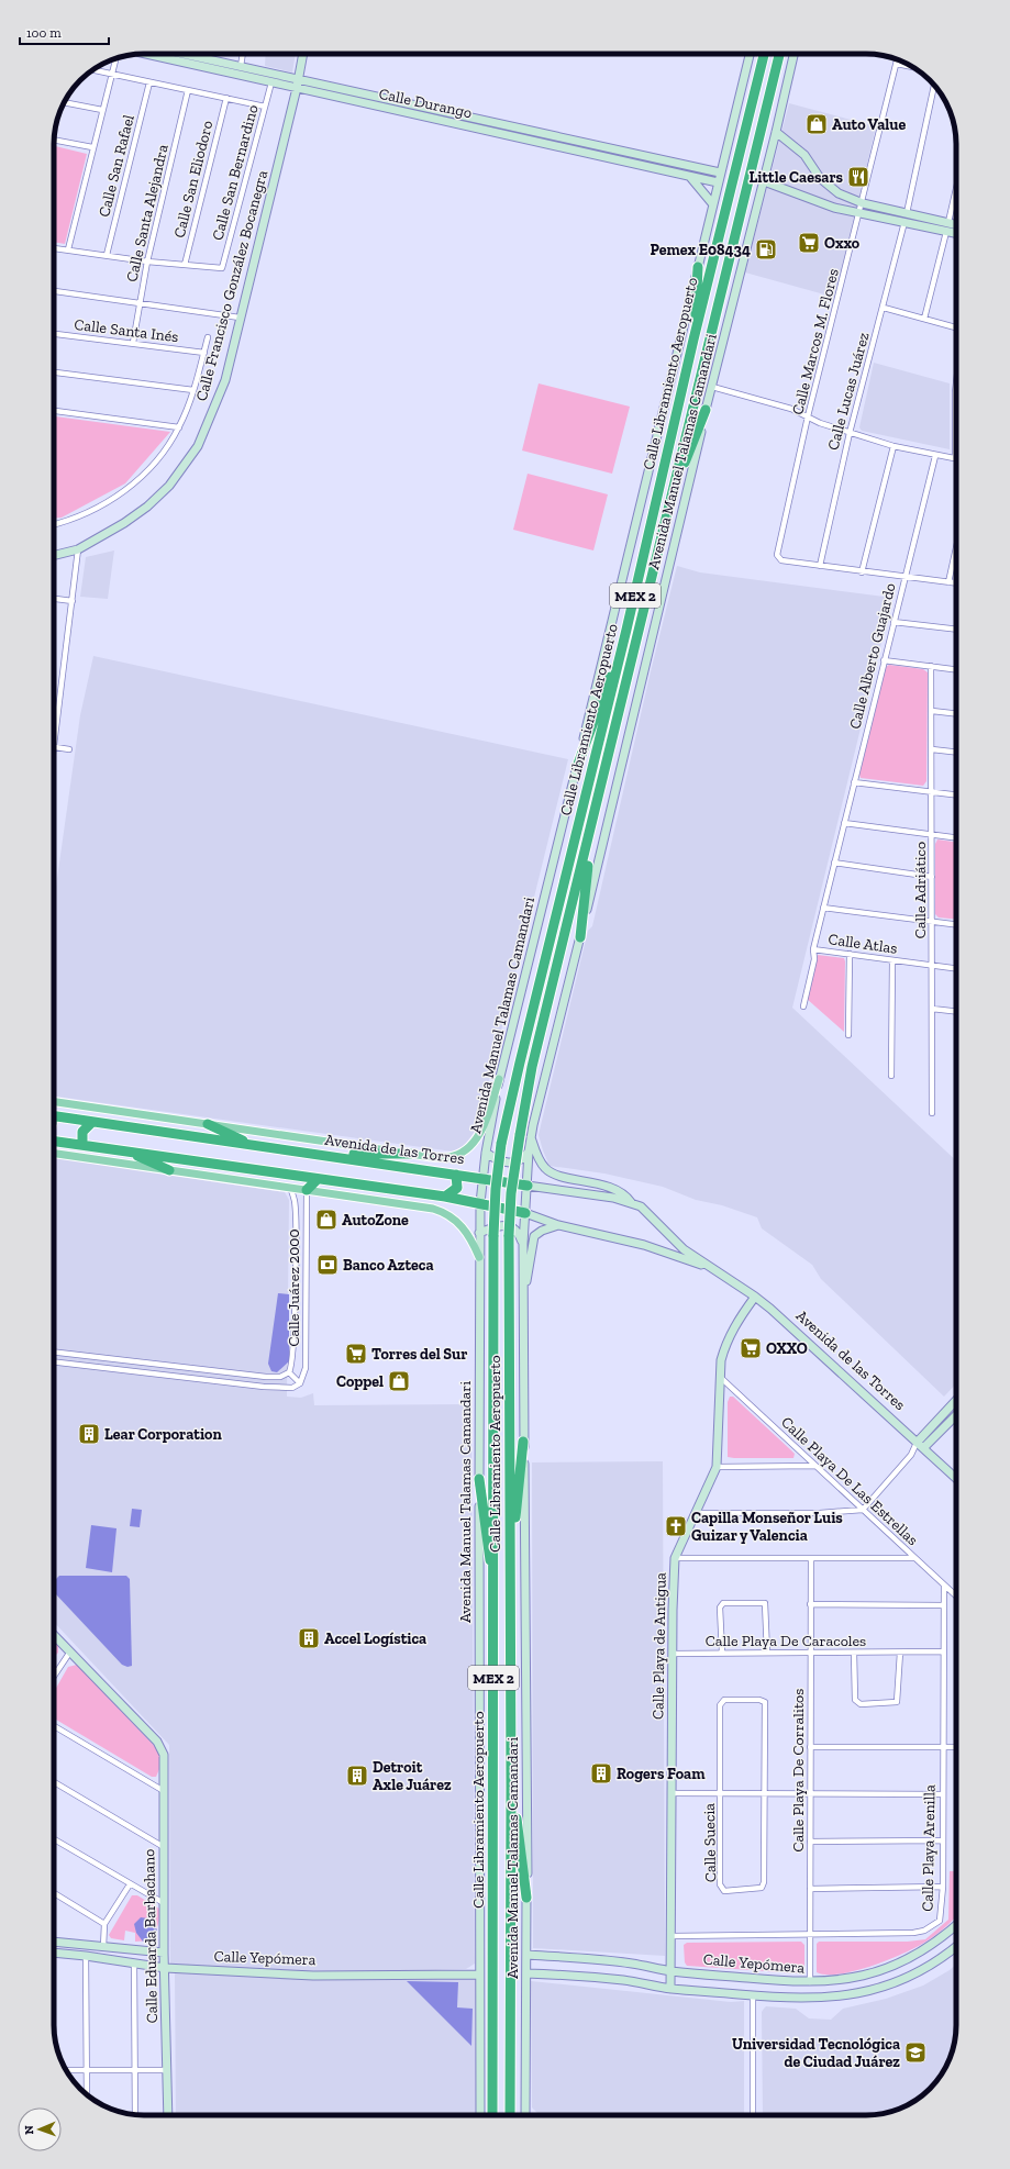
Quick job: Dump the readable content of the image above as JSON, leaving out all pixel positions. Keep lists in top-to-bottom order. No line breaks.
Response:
{"streets":{"highway":["Calle Libramiento Aeropuerto","MEX 2","Avenida de las Torres"],"main road":["Calle Durango","Calle Francisco González Bocanegra","Avenida Manuel Talamas Camandari","Calle Playa de Antigua","Calle Eduarda Barbachano","Calle Yepómera"],"street":["Calle San Rafael","Calle San Bernardino","Calle San Eliodoro","Calle Santa Alejandra","Calle Santa Inés","Calle Marcos M. Flores","Calle Lucas Juárez","Calle Alberto Guajardo","Calle Adriático","Calle Atlas","Calle Juárez 2000","Calle Playa De Las Estrellas","Calle Playa De Caracoles","Calle Playa De Corralitos","Calle Suecia","Calle Playa Arenilla"]},"crossings":[["Calle Durango","Calle San Bernardino"],["Calle Durango","Calle Francisco González Bocanegra"],["Calle Durango","Avenida Manuel Talamas Camandari"],["Calle San Bernardino","Calle San Eliodoro"],["Calle Santa Alejandra","Calle Santa Inés"],["Calle Marcos M. Flores","Calle Lucas Juárez"],["Calle Libramiento Aeropuerto","Avenida Manuel Talamas Camandari"],["Avenida Manuel Talamas Camandari","Avenida de las Torres"],["Avenida Manuel Talamas Camandari","Calle Yepómera"],["Calle Alberto Guajardo","Calle Atlas"],["Calle Adriático","Calle Atlas"],["Avenida de las Torres","Calle Playa de Antigua"],["Calle Playa De Las Estrellas","Calle Playa de Antigua"],["Calle Playa De Las Estrellas","Calle Playa Arenilla"],["Calle Playa De Caracoles","Calle Playa de Antigua"],["Calle Playa De Caracoles","Calle Playa De Corralitos"],["Calle Playa De Caracoles","Calle Playa Arenilla"],["Calle Playa de Antigua","Calle Playa Arenilla"],["Calle Playa de Antigua","Calle Yepómera"],["Calle Playa De Corralitos","Calle Playa Arenilla"],["Calle Playa De Corralitos","Calle Yepómera"],["Calle Eduarda Barbachano","Calle Yepómera"]],"places":{"shop":["Auto Value","AutoZone","Coppel"],"restaurant":["Little Caesars"],"supermarket":["Oxxo","OXXO","Torres del Sur"],"fuel station":["Pemex E08434"],"bank":["Banco Azteca"],"building":["Lear Corporation","Accel Logística","Rogers Foam","Detroit Axle Juárez"],"church":["Capilla Monseñor Luis Guizar y Valencia"],"school or university":["Universidad Tecnológica de Ciudad Juárez"]},"scale_bar":"100 m","north":"left"}
